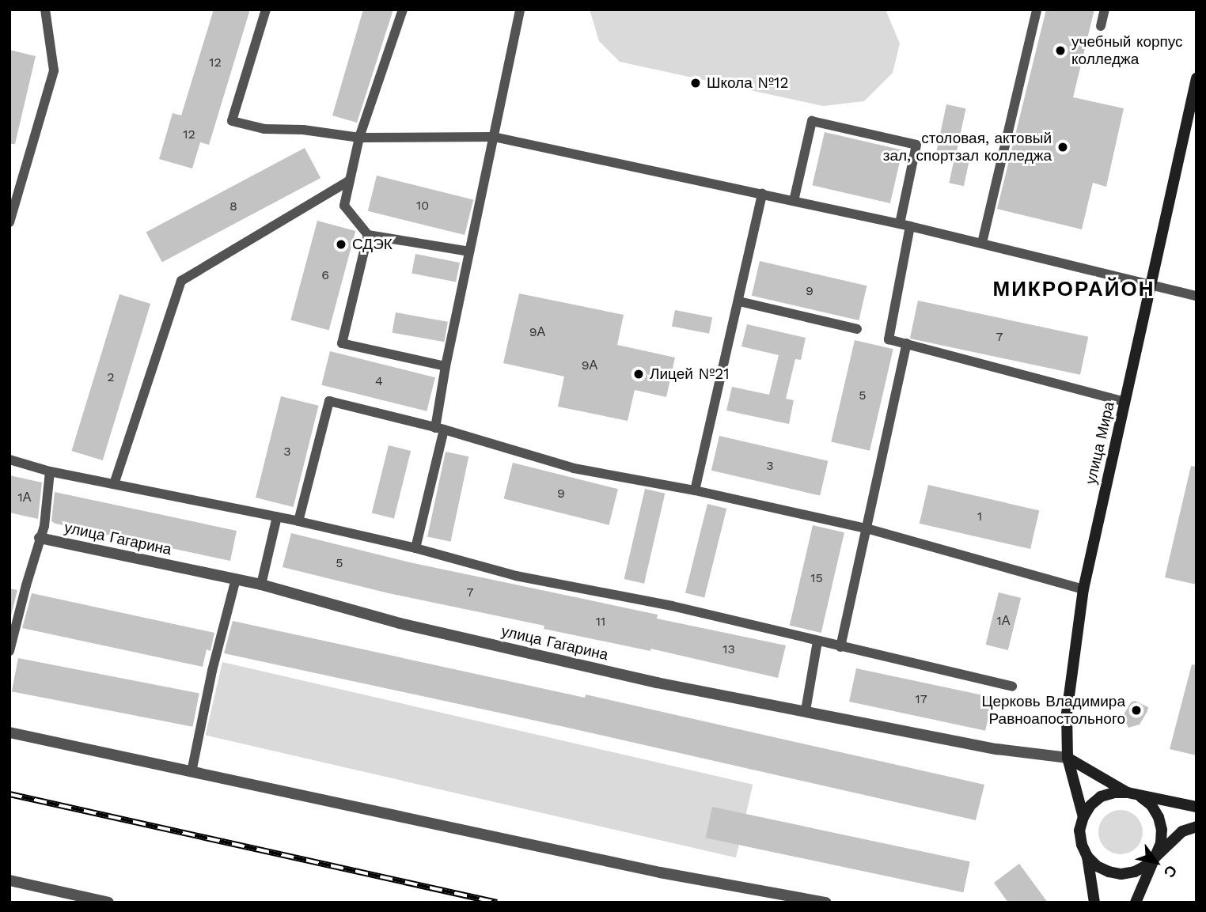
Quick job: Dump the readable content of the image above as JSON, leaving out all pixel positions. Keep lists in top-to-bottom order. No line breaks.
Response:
{"streets":{"main road":["улица Мира"],"street":["улица Гагарина"]},"crossings":[["улица Мира","улица Гагарина"]],"districts":["МИКРОРАЙОН"],"places":["учебный корпус колледжа","Школа №12","столовая, актовый зал, спортзал колледжа","СДЭК","Лицей №21","Церковь Владимира Равноапостольного"],"house_numbers":["12","12","10","8","6","9","9А","7","9А","2","4","5","3","3","9","1А","1","5","15","7","1А","11","13","17"],"north":"bottom right"}
